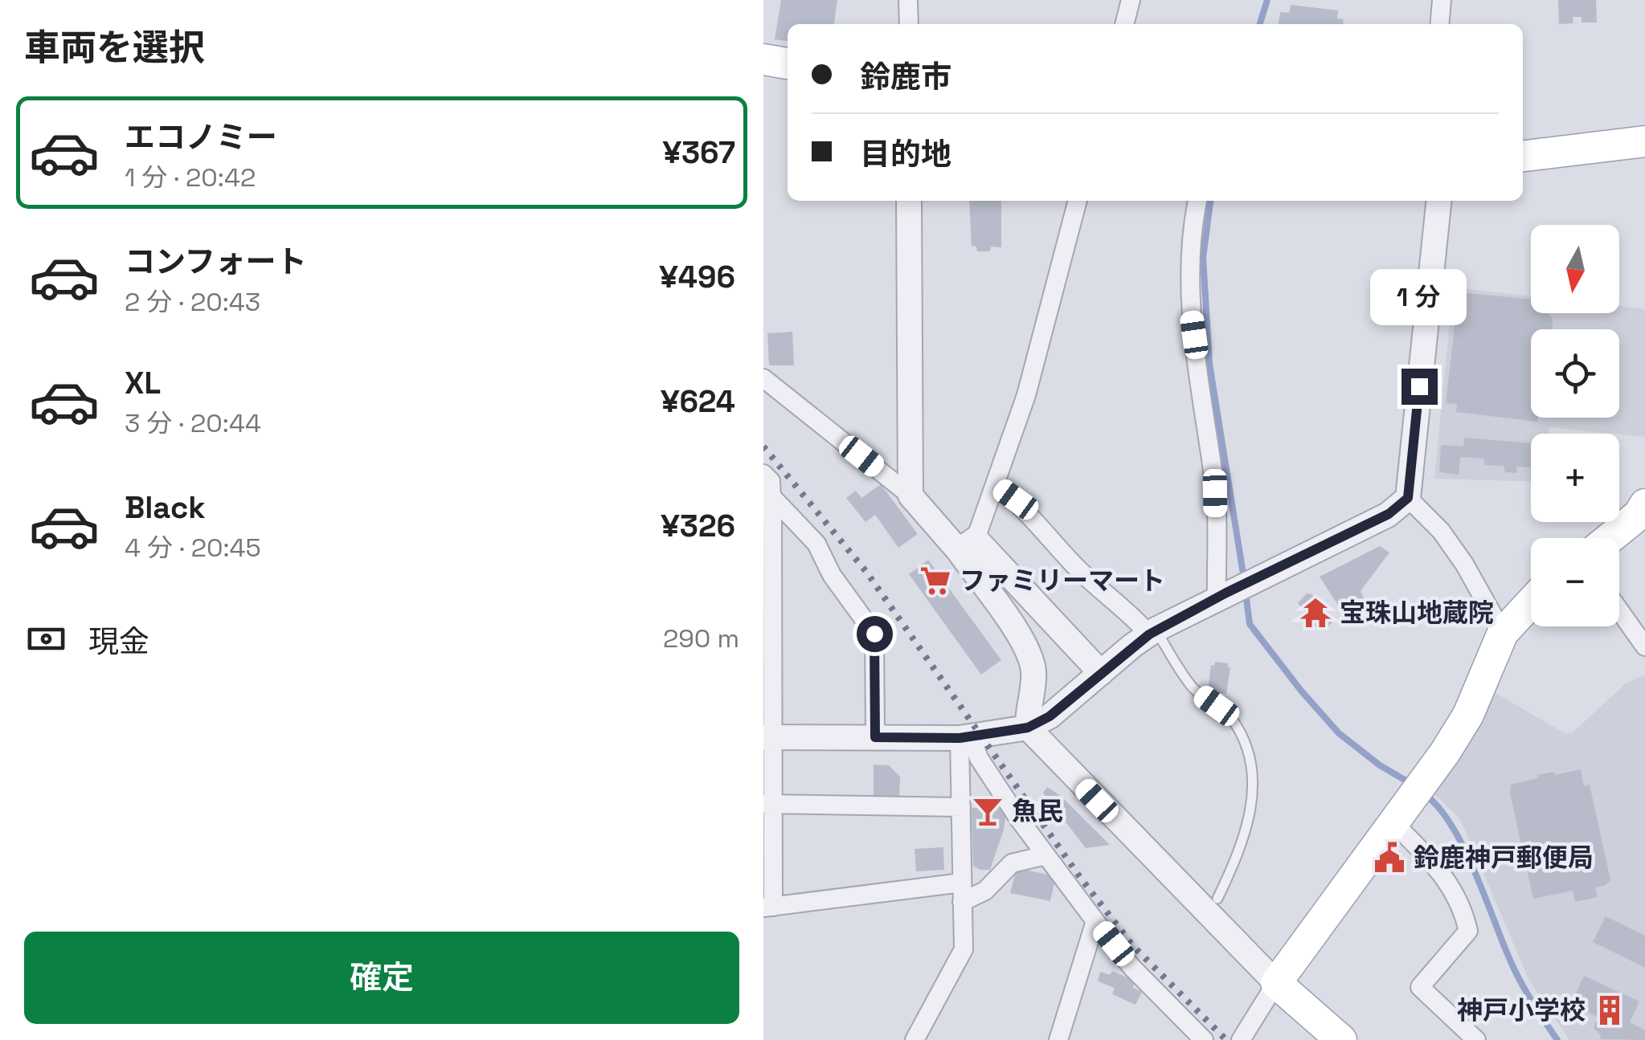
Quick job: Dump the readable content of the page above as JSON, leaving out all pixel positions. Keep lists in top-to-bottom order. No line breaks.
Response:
{"places":{"supermarket":["ファミリーマート"],"temple":["宝珠山地蔵院"],"bar":["魚民"],"public building":["鈴鹿神戸郵便局"],"building":["神戸小学校"]},"north":"bottom","page":{"heading":"車両を選択","banner":["鈴鹿市","目的地"],"list":[{"name":"エコノミー","note":"1 分 · 20:42","value":"¥367"},{"name":"コンフォート","note":"2 分 · 20:43","value":"¥496"},{"name":"XL","note":"3 分 · 20:44","value":"¥624"},{"name":"Black","note":"4 分 · 20:45","value":"¥326"}],"map_buttons":["+","−"],"bubble":"1 分","pay":["現金","290 m"],"buttons":"確定"}}
